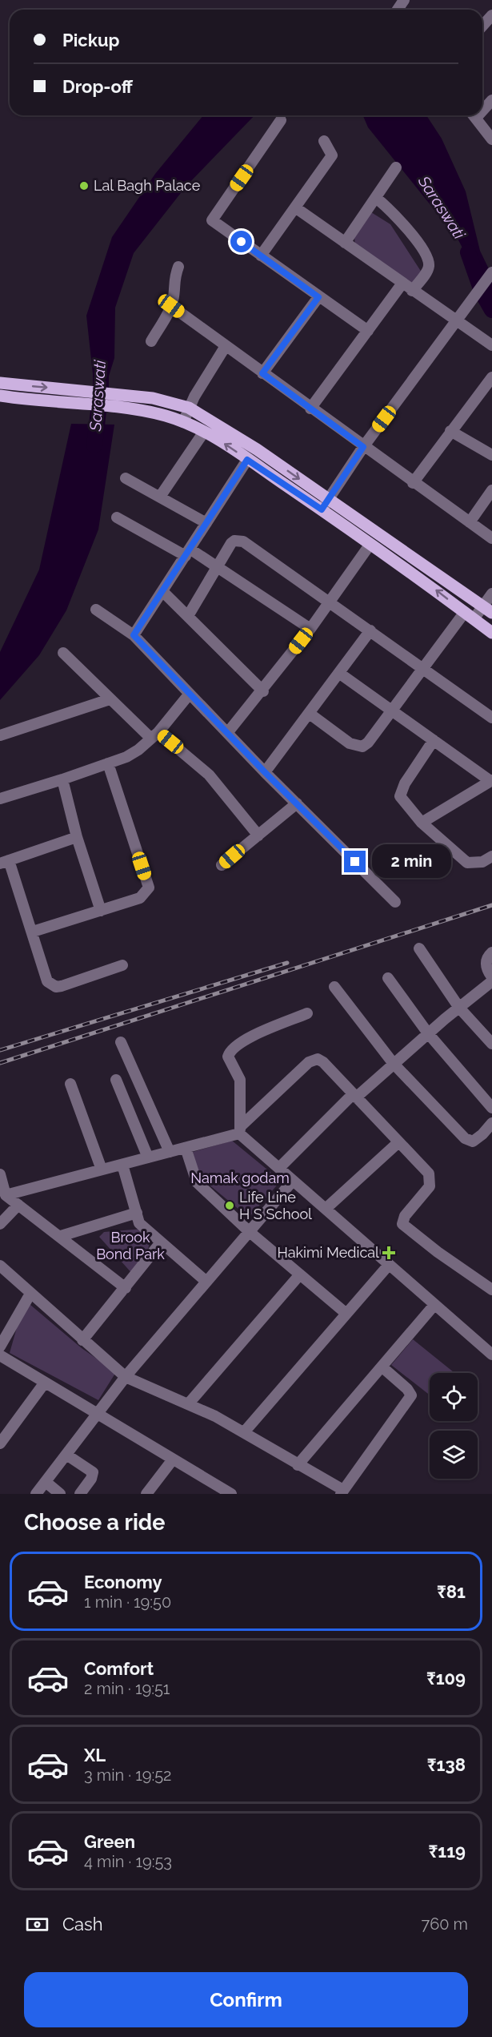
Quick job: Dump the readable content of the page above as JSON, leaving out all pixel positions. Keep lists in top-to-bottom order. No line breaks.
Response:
{"water":["Saraswati"],"parks":["Namak godam","Brook Bond Park"],"places":{"other":["Lal Bagh Palace","Life Line H S School"],"health":["Hakimi Medical"]},"page":{"banner":["Pickup","Drop-off"],"bubble":"2 min","heading":"Choose a ride","list":[{"name":"Economy","note":"1 min · 19:50","value":"₹81"},{"name":"Comfort","note":"2 min · 19:51","value":"₹109"},{"name":"XL","note":"3 min · 19:52","value":"₹138"},{"name":"Green","note":"4 min · 19:53","value":"₹119"}],"pay":["Cash","760 m"],"buttons":"Confirm"}}
